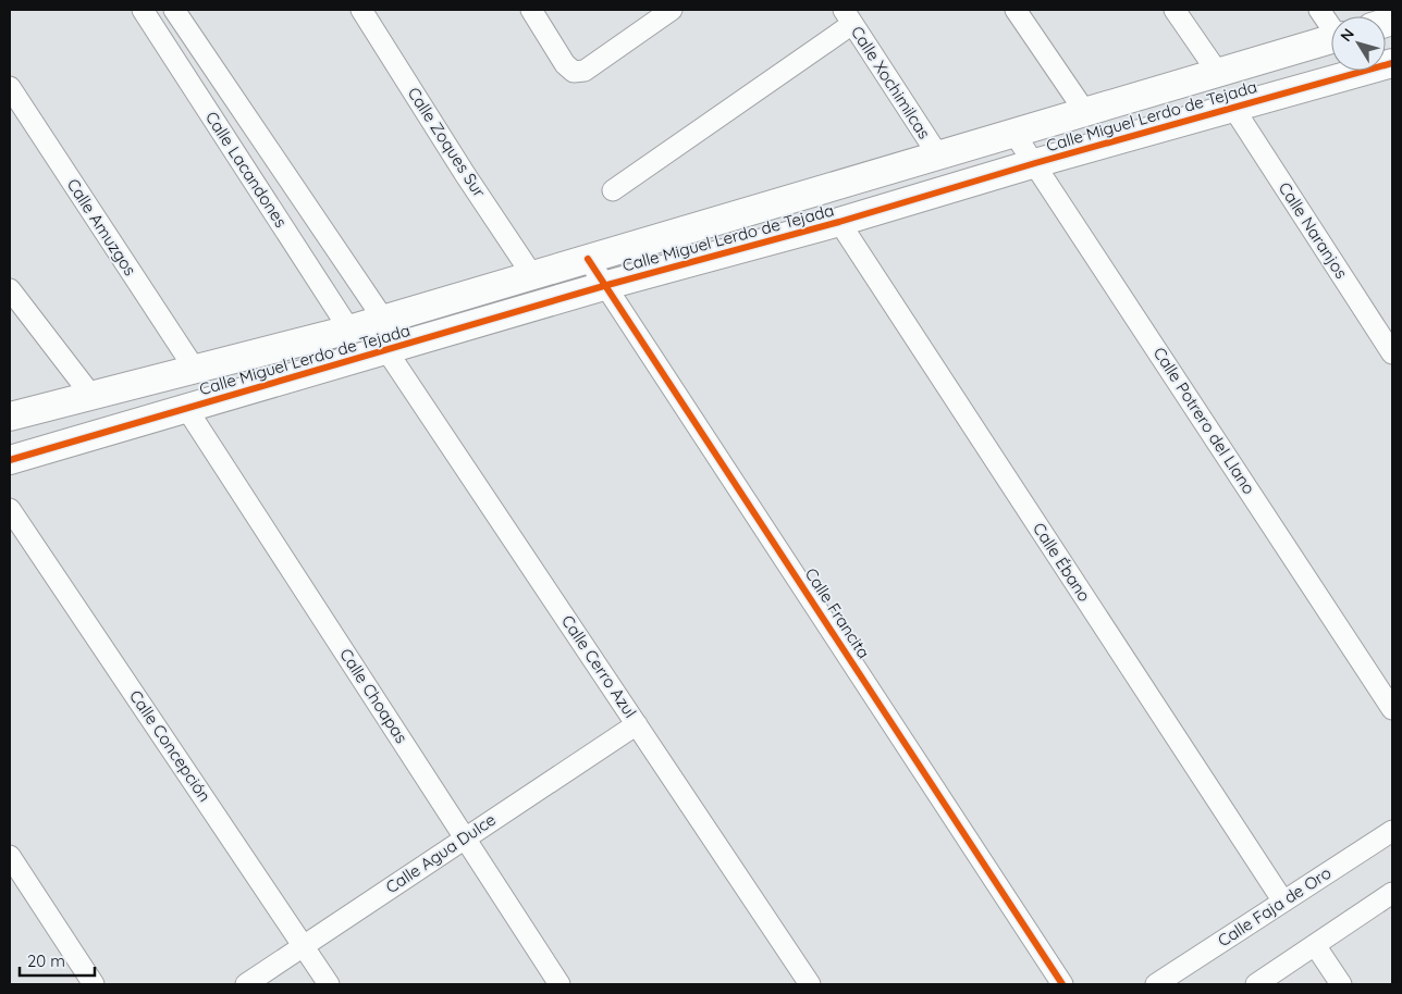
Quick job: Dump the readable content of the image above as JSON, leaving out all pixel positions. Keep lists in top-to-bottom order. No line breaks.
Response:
{"streets":{"street":["Calle Xochimilcas","Calle Miguel Lerdo de Tejada","Calle Zoques Sur","Calle Lacandones","Calle Amuzgos","Calle Naranjos","Calle Potrero del Llano","Calle Ébano","Calle Francita","Calle Cerro Azul","Calle Choapas","Calle Concepción","Calle Agua Dulce","Calle Faja de Oro"]},"crossings":[["Calle Xochimilcas","Calle Miguel Lerdo de Tejada"],["Calle Miguel Lerdo de Tejada","Calle Zoques Sur"],["Calle Miguel Lerdo de Tejada","Calle Lacandones"],["Calle Miguel Lerdo de Tejada","Calle Amuzgos"],["Calle Miguel Lerdo de Tejada","Calle Naranjos"],["Calle Miguel Lerdo de Tejada","Calle Potrero del Llano"],["Calle Miguel Lerdo de Tejada","Calle Ébano"],["Calle Miguel Lerdo de Tejada","Calle Francita"],["Calle Miguel Lerdo de Tejada","Calle Cerro Azul"],["Calle Miguel Lerdo de Tejada","Calle Choapas"],["Calle Ébano","Calle Faja de Oro"],["Calle Cerro Azul","Calle Agua Dulce"],["Calle Choapas","Calle Agua Dulce"],["Calle Concepción","Calle Agua Dulce"]],"scale_bar":"20 m","north":"top left"}
